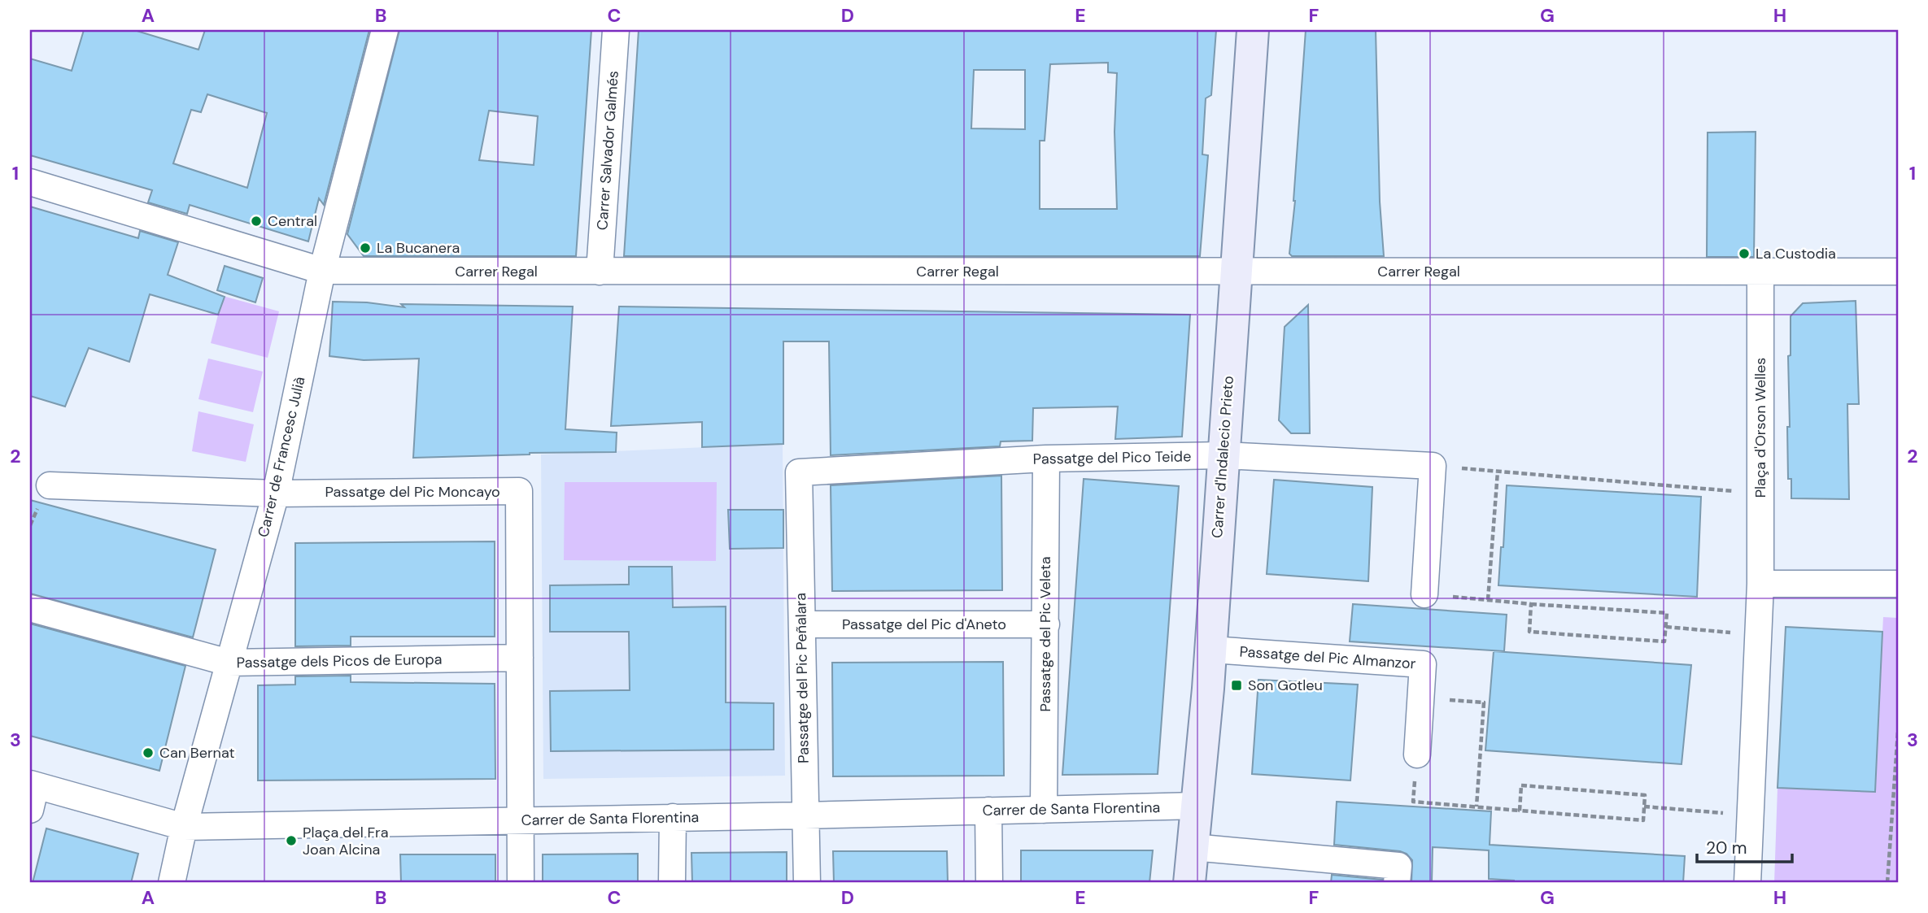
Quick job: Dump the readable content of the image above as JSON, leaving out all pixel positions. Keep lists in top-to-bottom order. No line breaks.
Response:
{"streets":{"street":["Carrer Salvador Galmés","Carrer Regal","Plaça d'Orson Welles","Carrer de Francesc Julià","Carrer d'Indalecio Prieto","Passatge del Pico Teide","Passatge del Pic Moncayo","Passatge del Pic d'Aneto","Passatge del Pic Veleta","Passatge del Pic Almanzor","Passatge dels Picos de Europa","Passatge del Pic Peñalara","Carrer de Santa Florentina"]},"crossings":[["Carrer Salvador Galmés","Carrer Regal"],["Carrer Regal","Plaça d'Orson Welles"],["Carrer Regal","Carrer de Francesc Julià"],["Carrer Regal","Carrer d'Indalecio Prieto"],["Carrer de Francesc Julià","Passatge del Pic Moncayo"],["Carrer de Francesc Julià","Passatge dels Picos de Europa"],["Carrer de Francesc Julià","Carrer de Santa Florentina"],["Carrer d'Indalecio Prieto","Passatge del Pico Teide"],["Carrer d'Indalecio Prieto","Passatge del Pic Almanzor"],["Carrer d'Indalecio Prieto","Carrer de Santa Florentina"],["Passatge del Pico Teide","Passatge del Pic Veleta"],["Passatge del Pico Teide","Passatge del Pic Peñalara"],["Passatge del Pic Moncayo","Passatge dels Picos de Europa"],["Passatge del Pic Moncayo","Carrer de Santa Florentina"],["Passatge del Pic d'Aneto","Passatge del Pic Veleta"],["Passatge del Pic d'Aneto","Passatge del Pic Peñalara"],["Passatge del Pic Veleta","Carrer de Santa Florentina"],["Passatge del Pic Peñalara","Carrer de Santa Florentina"]],"places":{"other":["Central","La Bucanera","La Custodia","Can Bernat","Plaça del Fra Joan Alcina"],"transit":["Son Gotleu"]},"scale_bar":"20 m","grid":{"columns":["A","B","C","D","E","F","G","H"],"rows":["1","2","3"]}}
